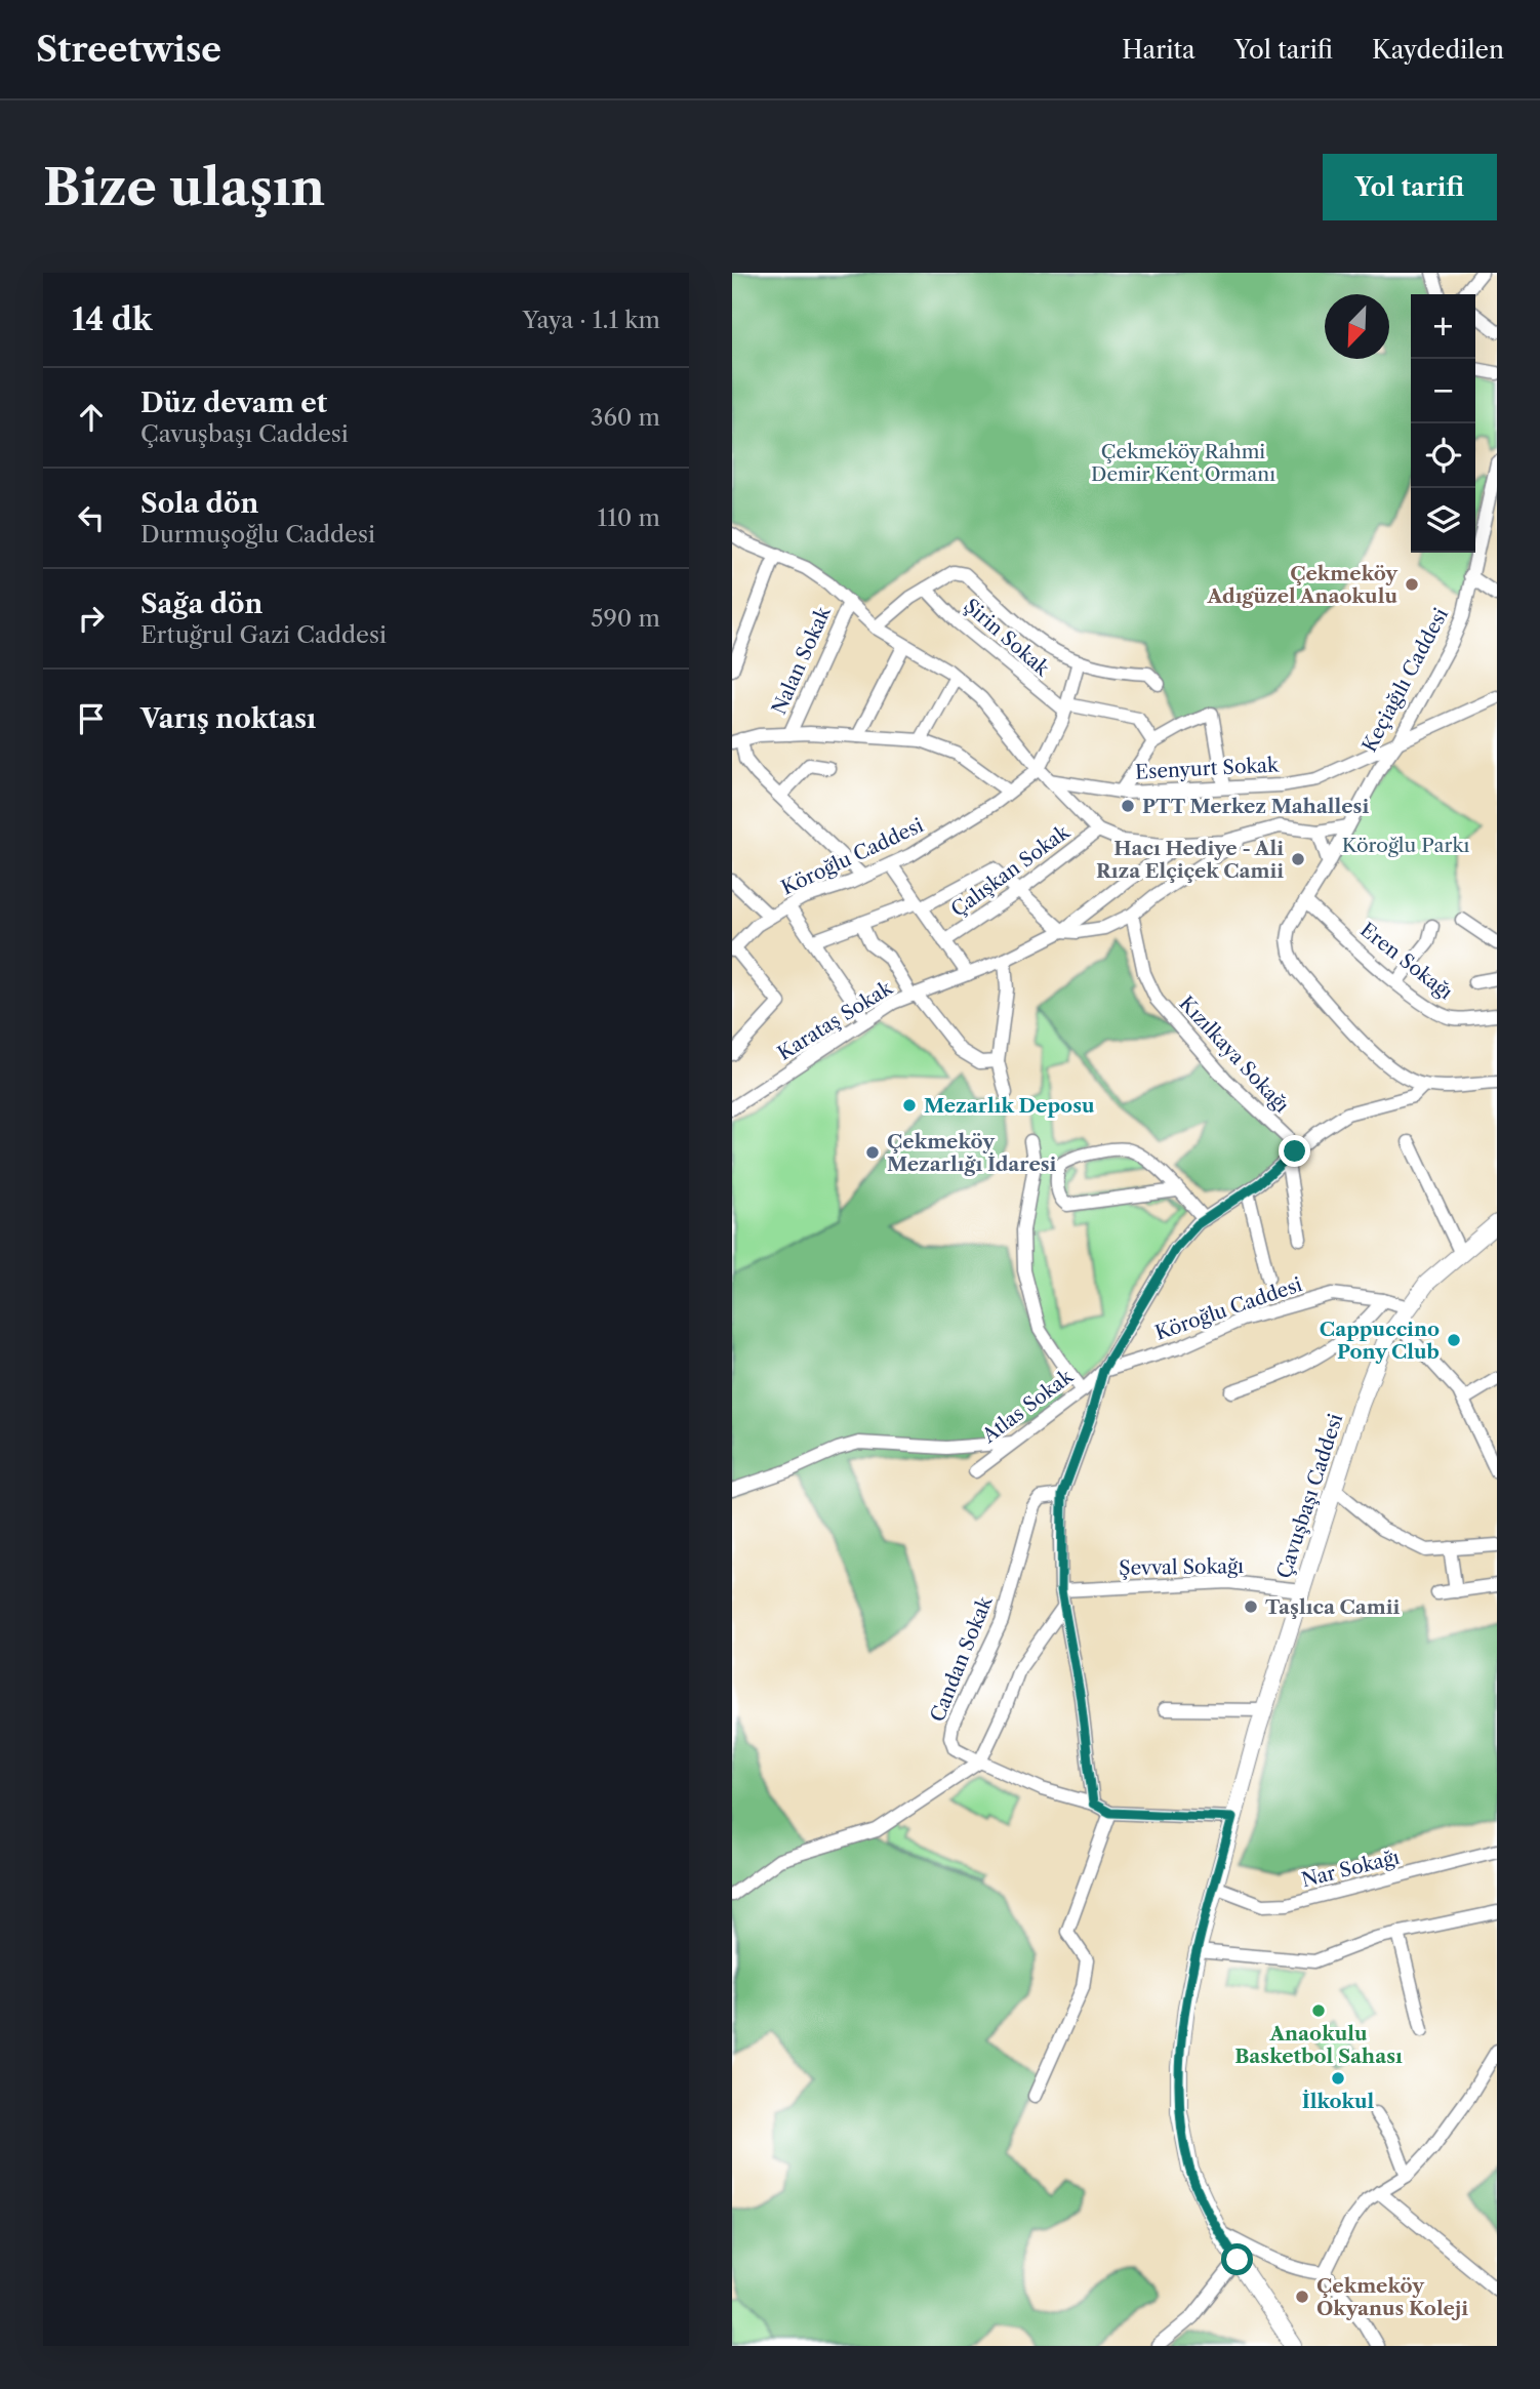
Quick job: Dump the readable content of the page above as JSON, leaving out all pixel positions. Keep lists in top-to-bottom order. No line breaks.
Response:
{"streets":{"main road":["Çavuşbaşı Caddesi"],"street":["Şirin Sokak","Nalan Sokak","Keçiağılı Caddesi","Esenyurt Sokak","Köroğlu Caddesi","Çalışkan Sokak","Eren Sokağı","Karataş Sokak","Kızılkaya Sokağı","Atlas Sokak","Şevval Sokağı","Candan Sokak","Nar Sokağı"]},"crossings":[["Şirin Sokak","Köroğlu Caddesi"],["Keçiağılı Caddesi","Esenyurt Sokak"],["Köroğlu Caddesi","Atlas Sokak"],["Köroğlu Caddesi","Çavuşbaşı Caddesi"],["Çavuşbaşı Caddesi","Şevval Sokağı"],["Çavuşbaşı Caddesi","Nar Sokağı"]],"parks":["Çekmeköy Rahmi Demir Kent Ormanı","Köroğlu Parkı"],"places":["Çekmeköy Adıgüzel Anaokulu","PTT Merkez Mahallesi","Hacı Hediye - Ali Rıza Elçiçek Camii","Mezarlık Deposu","Çekmeköy Mezarlığı İdaresi","Cappuccino Pony Club","Taşlıca Camii","Anaokulu Basketbol Sahası","İlkokul","Çekmeköy Okyanus Koleji"],"north":"bottom left","page":{"header":"Streetwise","nav":["Harita","Yol tarifi","Kaydedilen"],"buttons":"Yol tarifi","title":"Bize ulaşın","heading":["14 dk","Yaya · 1.1 km"],"map_buttons":["+","−"],"list":[["Düz devam et","Çavuşbaşı Caddesi","360 m"],["Sola dön","Durmuşoğlu Caddesi","110 m"],["Sağa dön","Ertuğrul Gazi Caddesi","590 m"],"Varış noktası"]}}
